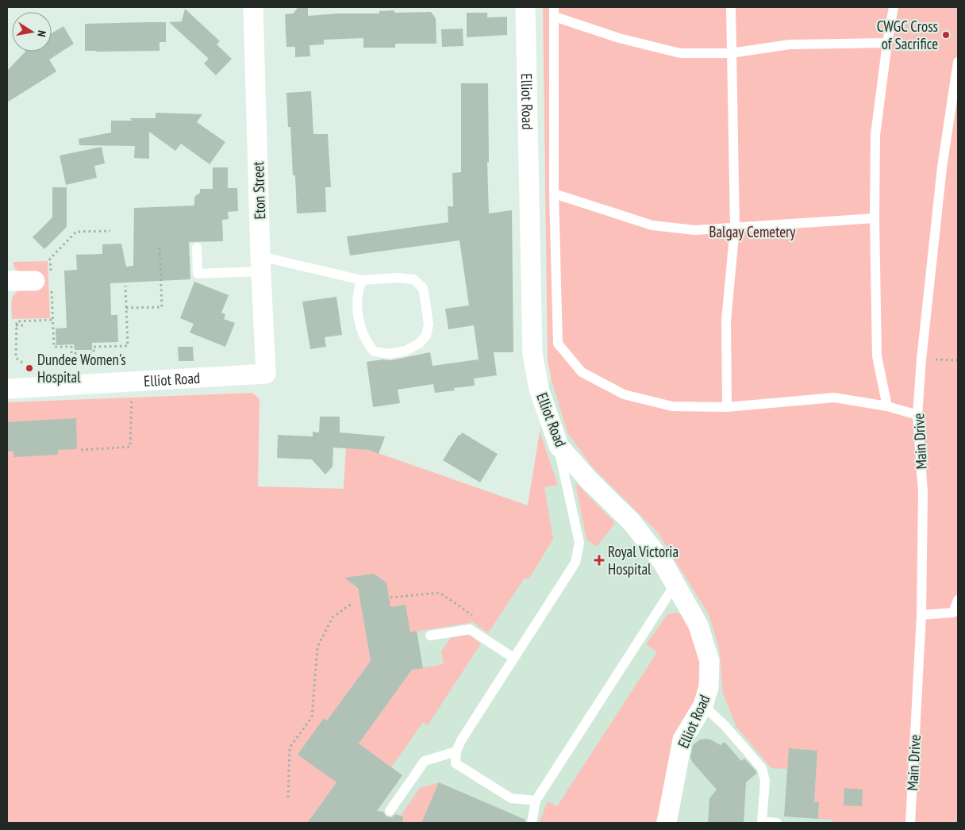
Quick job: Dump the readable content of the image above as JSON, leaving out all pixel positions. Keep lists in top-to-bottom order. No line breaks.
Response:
{"streets":{"street":["Elliot Road","Eton Street"],"lane":["Main Drive"]},"crossings":[["Elliot Road","Eton Street"]],"parks":["Balgay Cemetery"],"places":{"other":["CWGC Cross of Sacrifice","Dundee Women's Hospital"],"health":["Royal Victoria Hospital"]},"north":"right"}
